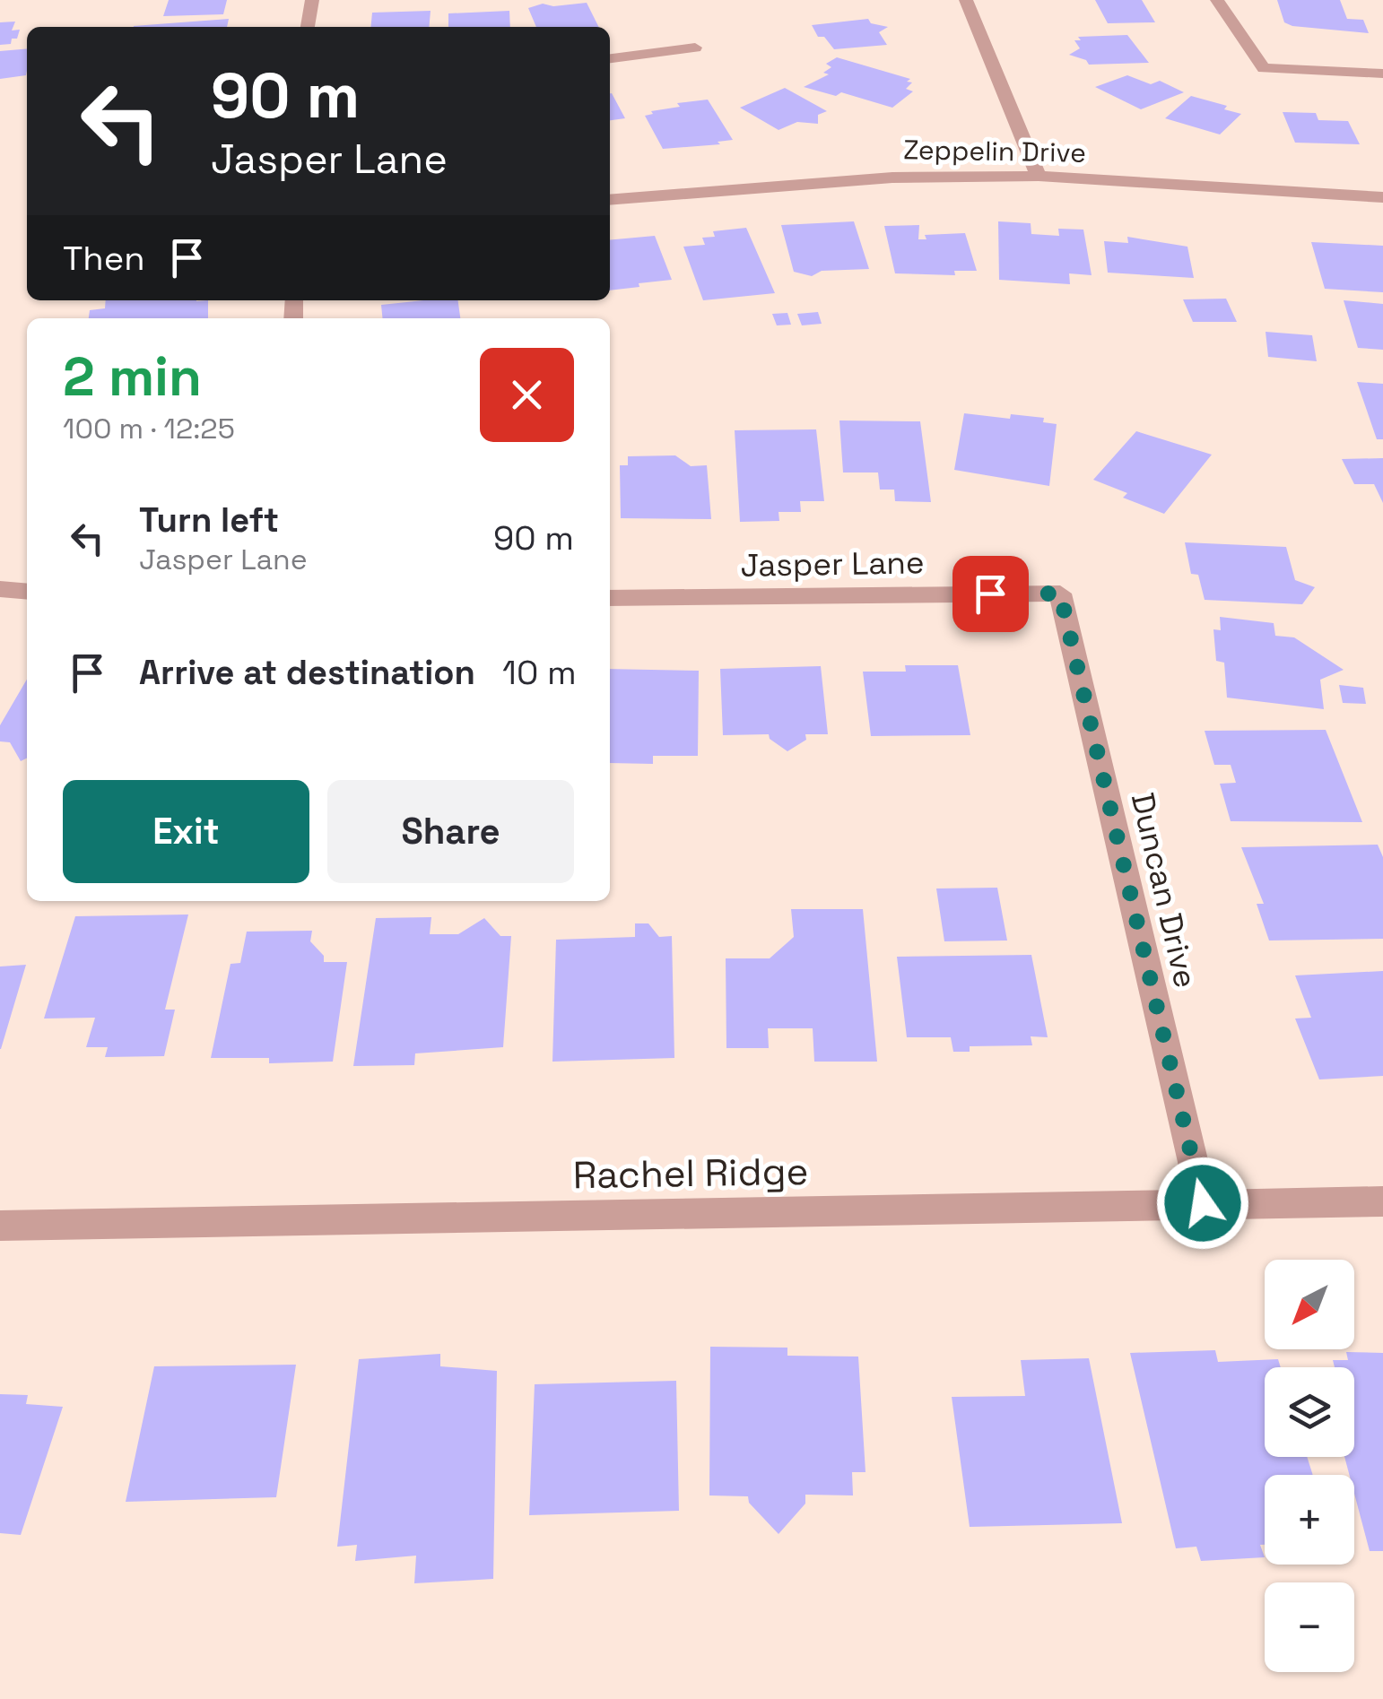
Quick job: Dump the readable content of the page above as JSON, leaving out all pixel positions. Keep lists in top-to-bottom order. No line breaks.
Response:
{"streets":{"street":["Zeppelin Drive","Jasper Lane","Duncan Drive","Rachel Ridge"]},"crossings":[["Jasper Lane","Duncan Drive"],["Duncan Drive","Rachel Ridge"]],"north":"bottom left","page":{"turn":["90 m","Jasper Lane"],"then":"Then","heading":["2 min","100 m · 12:25"],"list":[{"name":"Turn left","note":"Jasper Lane","value":"90 m"},{"name":"Arrive at destination","value":"10 m"}],"buttons":["Exit","Share"],"map_buttons":["+","−"]}}
